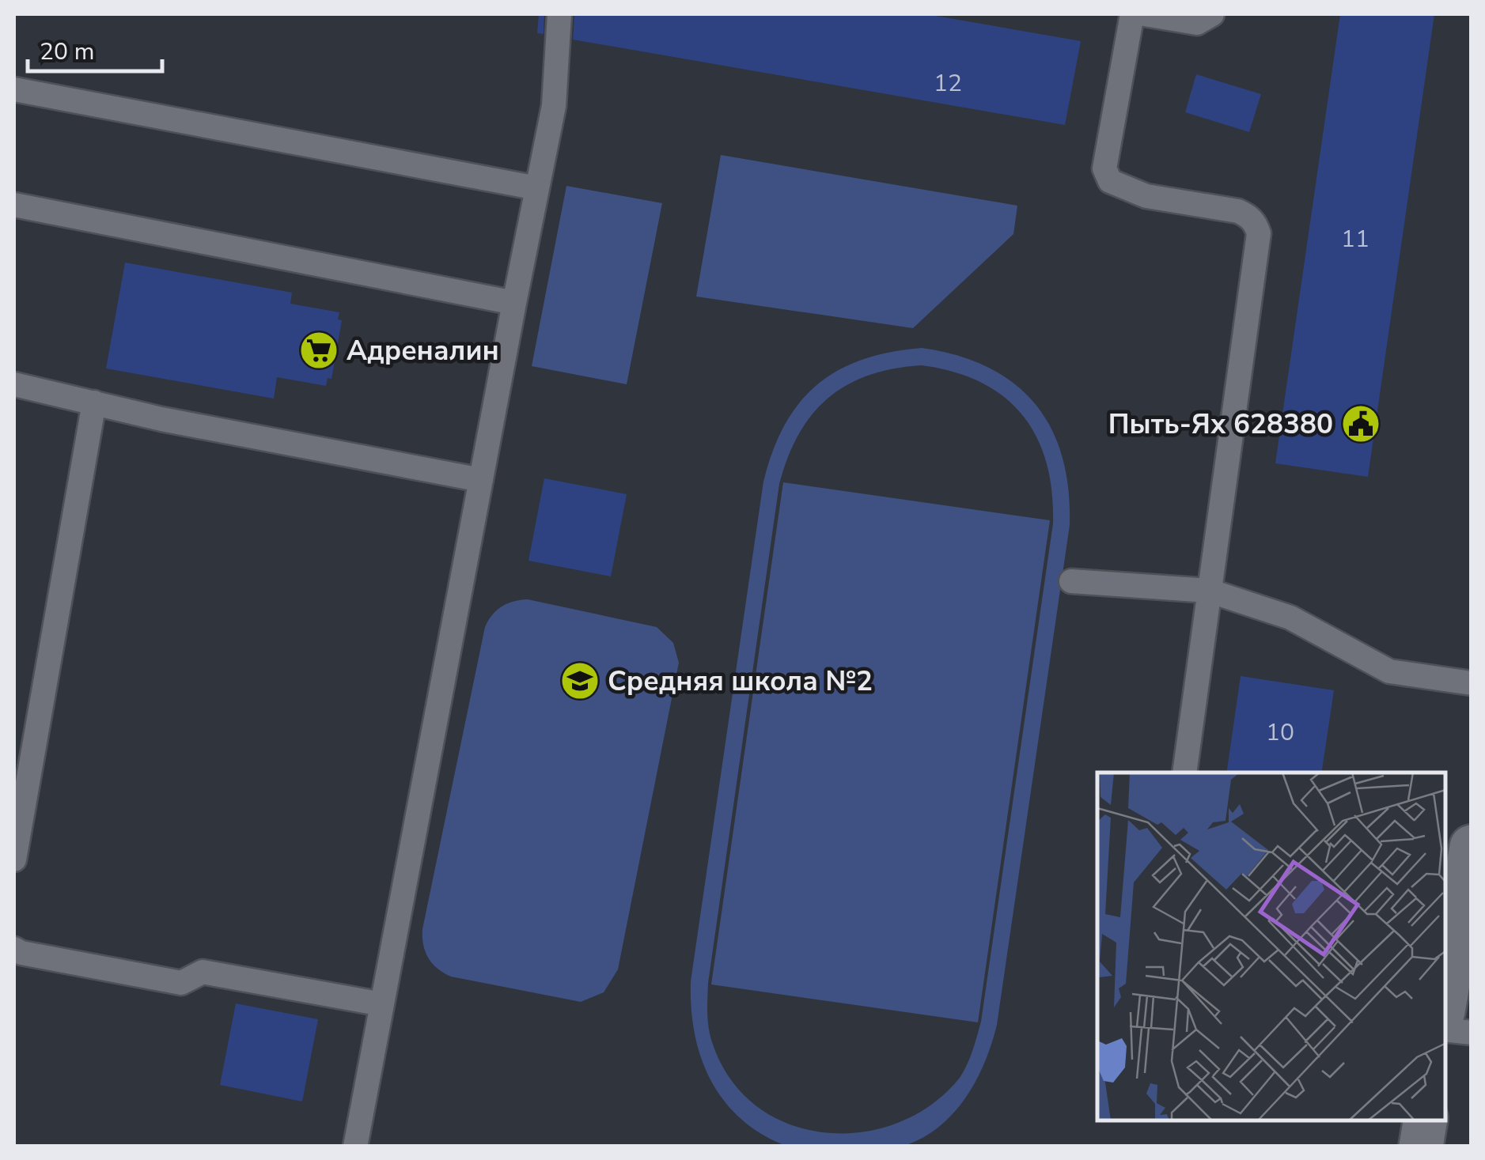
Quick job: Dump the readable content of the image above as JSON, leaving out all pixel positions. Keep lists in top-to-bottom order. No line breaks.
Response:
{"places":{"supermarket":["Адреналин"],"public building":["Пыть-Ях 628380"],"school or university":["Средняя школа №2"]},"house_numbers":["12","11","10"],"scale_bar":"20 m"}
